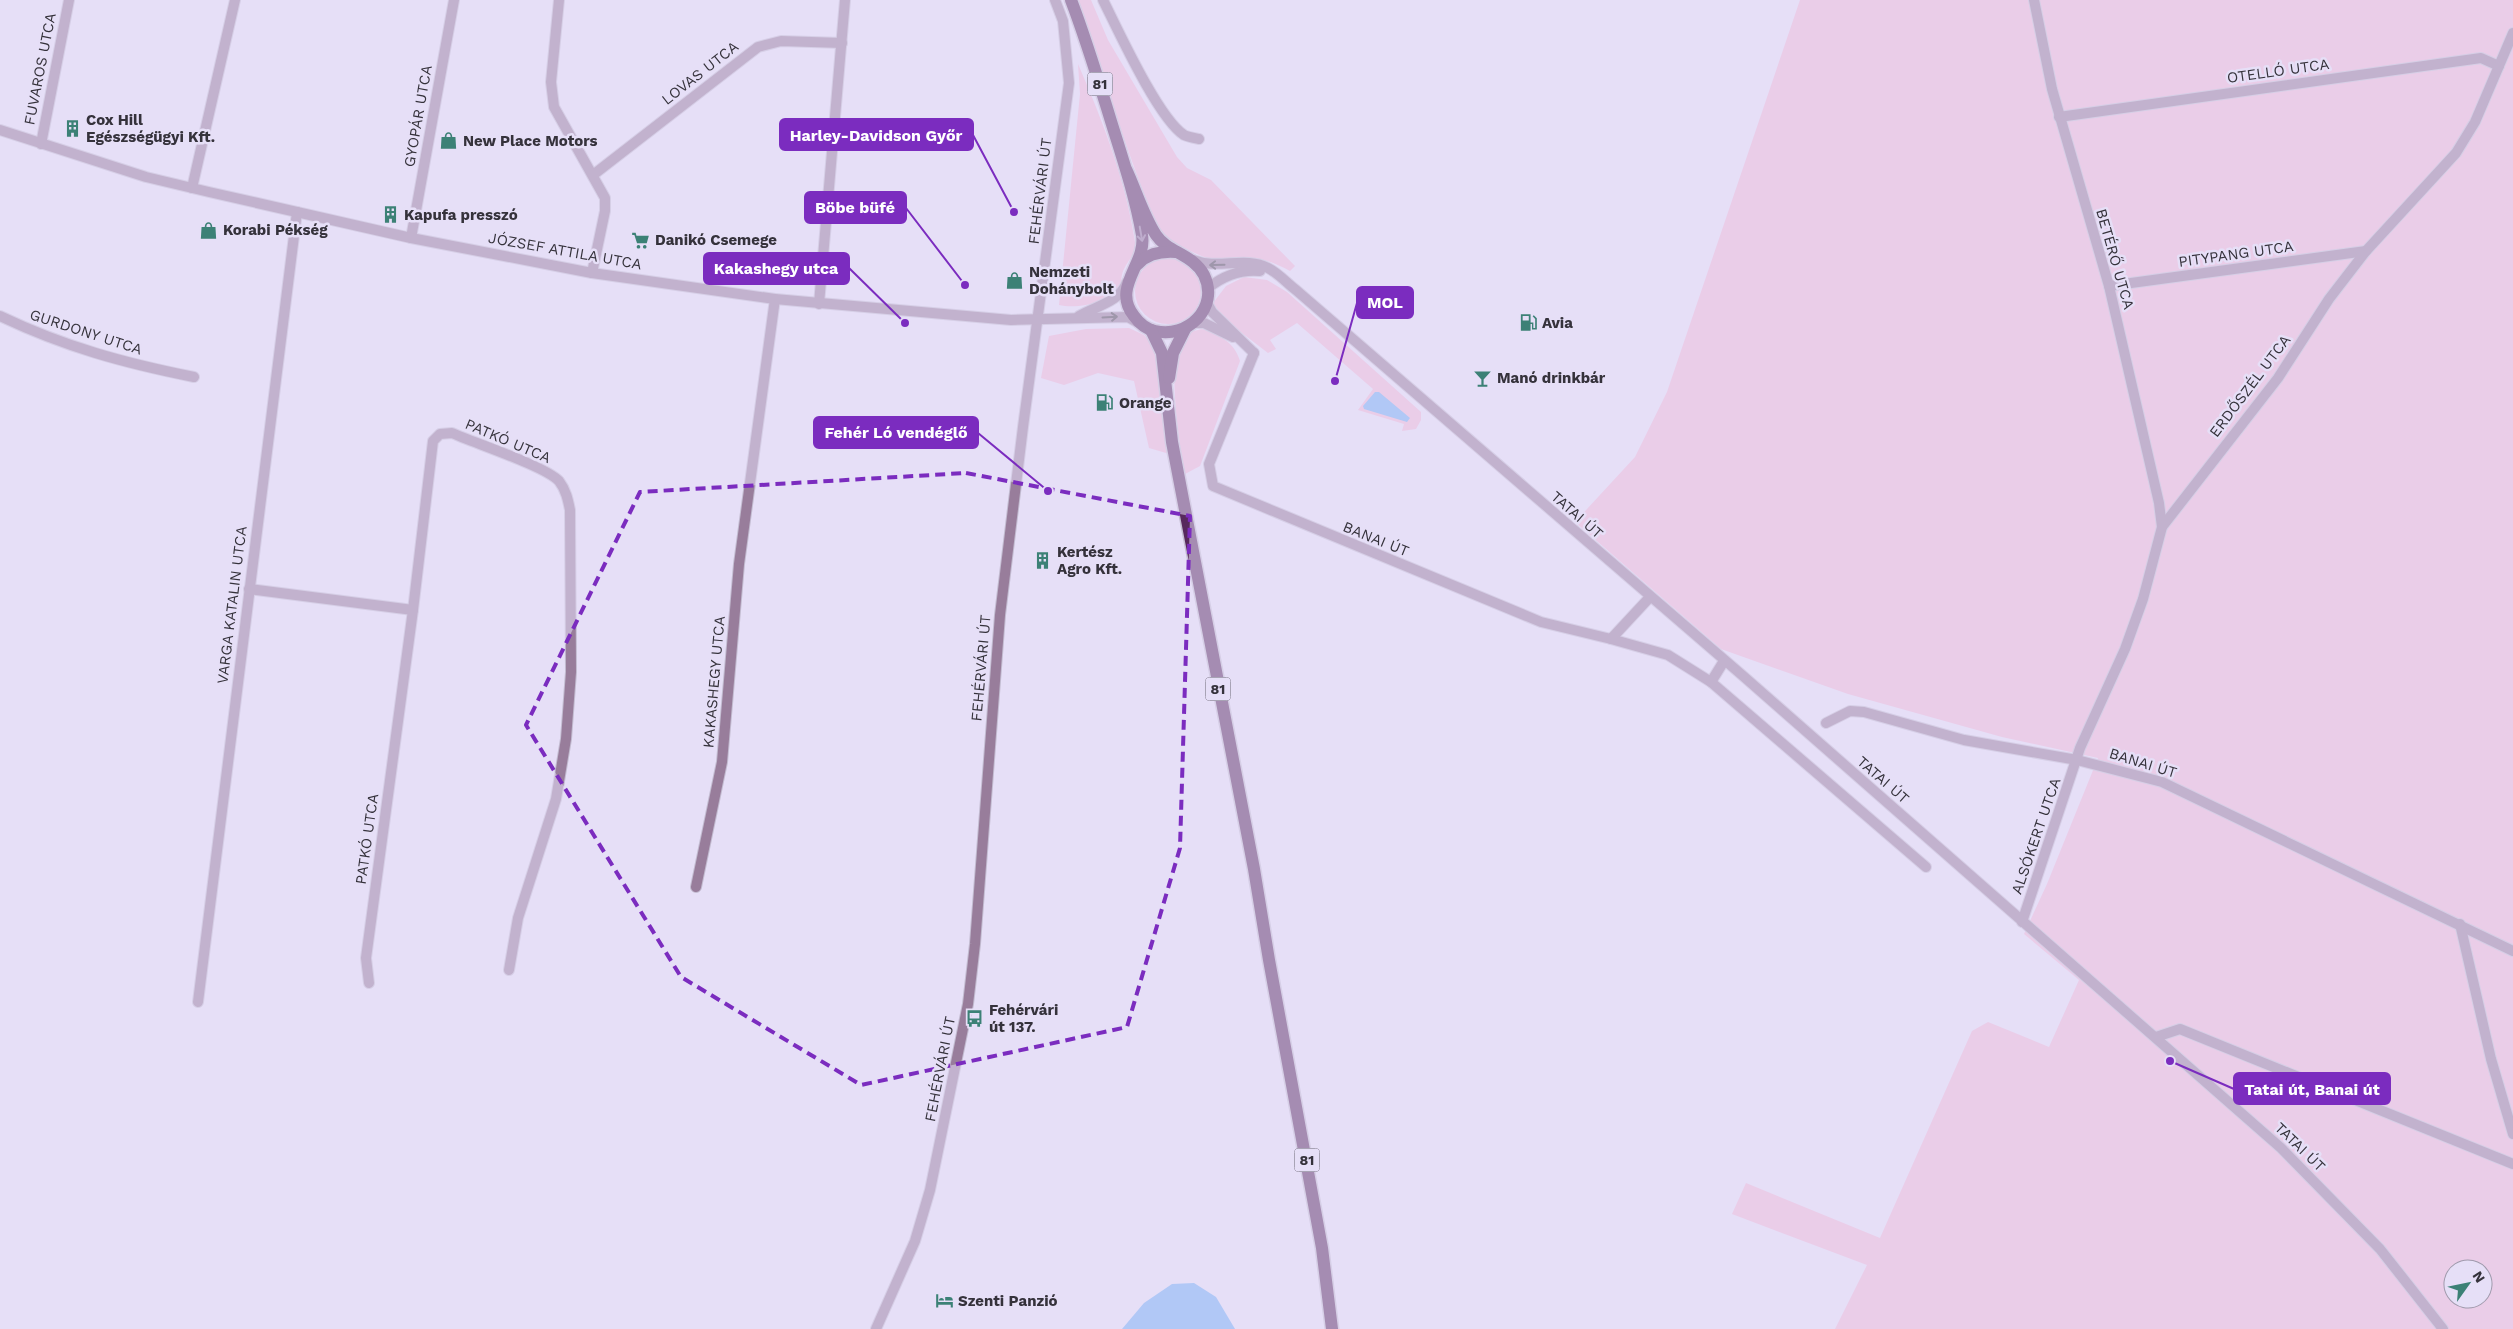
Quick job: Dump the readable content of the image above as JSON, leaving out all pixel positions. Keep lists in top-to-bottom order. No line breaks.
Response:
{"streets":{"main road":["81"],"street":["FUVAROS UTCA","OTELLÓ UTCA","LOVAS UTCA","GYOPÁR UTCA","FEHÉRVÁRI ÚT","JÓZSEF ATTILA UTCA","PITYPANG UTCA","BETÉRŐ UTCA","GURDONY UTCA","ERDŐSZÉL UTCA","PATKÓ UTCA","TATAI ÚT","BANAI ÚT","VARGA KATALIN UTCA","KAKASHEGY UTCA","ALSÓKERT UTCA"]},"crossings":[["FUVAROS UTCA","JÓZSEF ATTILA UTCA"],["OTELLÓ UTCA","BETÉRŐ UTCA"],["OTELLÓ UTCA","ERDŐSZÉL UTCA"],["81","JÓZSEF ATTILA UTCA"],["81","TATAI ÚT"],["GYOPÁR UTCA","JÓZSEF ATTILA UTCA"],["FEHÉRVÁRI ÚT","JÓZSEF ATTILA UTCA"],["JÓZSEF ATTILA UTCA","TATAI ÚT"],["JÓZSEF ATTILA UTCA","VARGA KATALIN UTCA"],["JÓZSEF ATTILA UTCA","KAKASHEGY UTCA"],["PITYPANG UTCA","BETÉRŐ UTCA"],["PITYPANG UTCA","ERDŐSZÉL UTCA"],["BETÉRŐ UTCA","ERDŐSZÉL UTCA"],["ERDŐSZÉL UTCA","BANAI ÚT"],["ERDŐSZÉL UTCA","ALSÓKERT UTCA"],["TATAI ÚT","ALSÓKERT UTCA"],["BANAI ÚT","ALSÓKERT UTCA"]],"places":{"building":["Cox Hill Egészségügyi Kft.","Kapufa presszó","Kertész Agro Kft."],"shop":["New Place Motors","Korabi Pékség","Nemzeti Dohánybolt"],"other":["Harley-Davidson Győr","Böbe büfé","Kakashegy utca","MOL","Fehér Ló vendéglő","Tatai út, Banai út"],"supermarket":["Danikó Csemege"],"fuel station":["Avia","Orange"],"bar":["Manó drinkbár"],"bus stop":["Fehérvári út 137."],"hotel":["Szenti Panzió"]},"north":"top right"}
